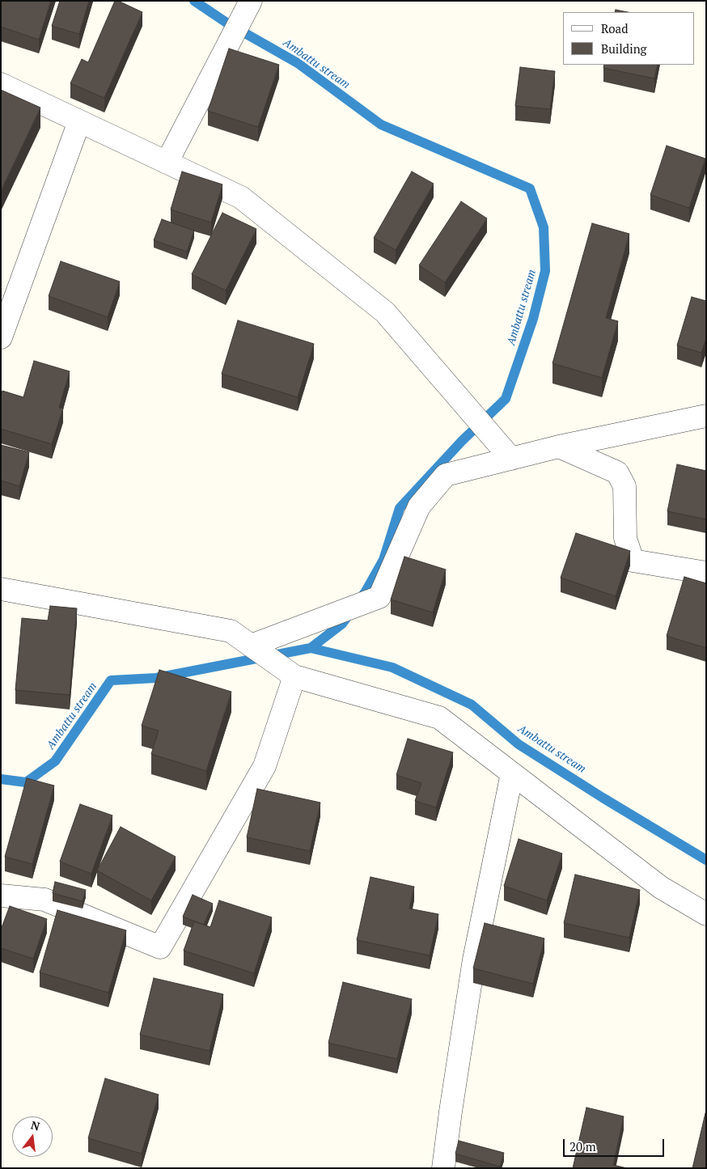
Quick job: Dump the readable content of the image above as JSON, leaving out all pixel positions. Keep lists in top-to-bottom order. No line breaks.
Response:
{"water":["Ambattu stream"],"legend":["Road","Building"],"scale_bar":"20 m","north":"top"}
